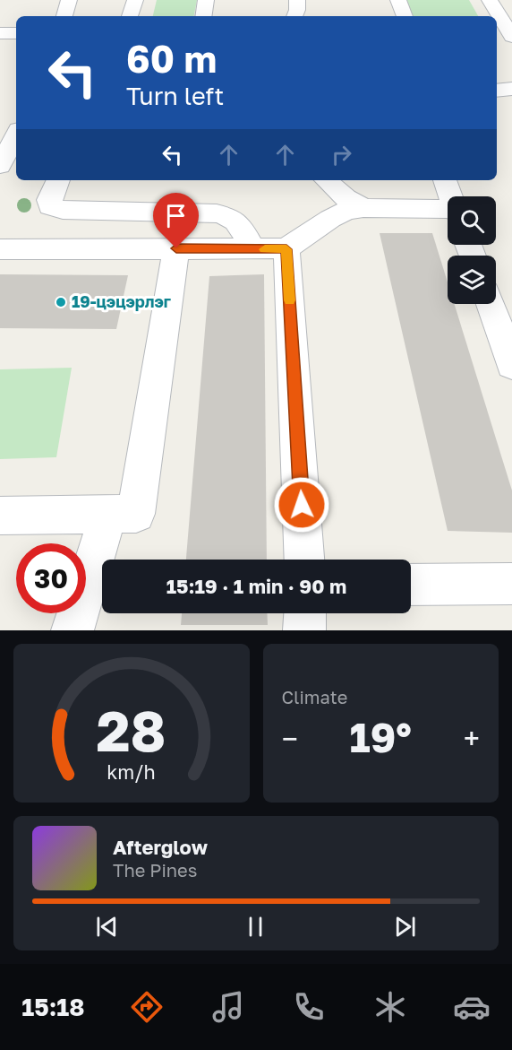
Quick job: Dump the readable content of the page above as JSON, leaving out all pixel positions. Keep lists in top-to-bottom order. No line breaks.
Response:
{"places":["19-цэцэрлэг"],"page":{"turn":["60 m","Turn left"],"limit":"30","trip":"15:19 · 1 min · 90 m","tile":"Climate","heat":["−","19°","+"],"song":["Afterglow","The Pines"],"tabs":"15:18","gauge":["28","km/h"]}}
